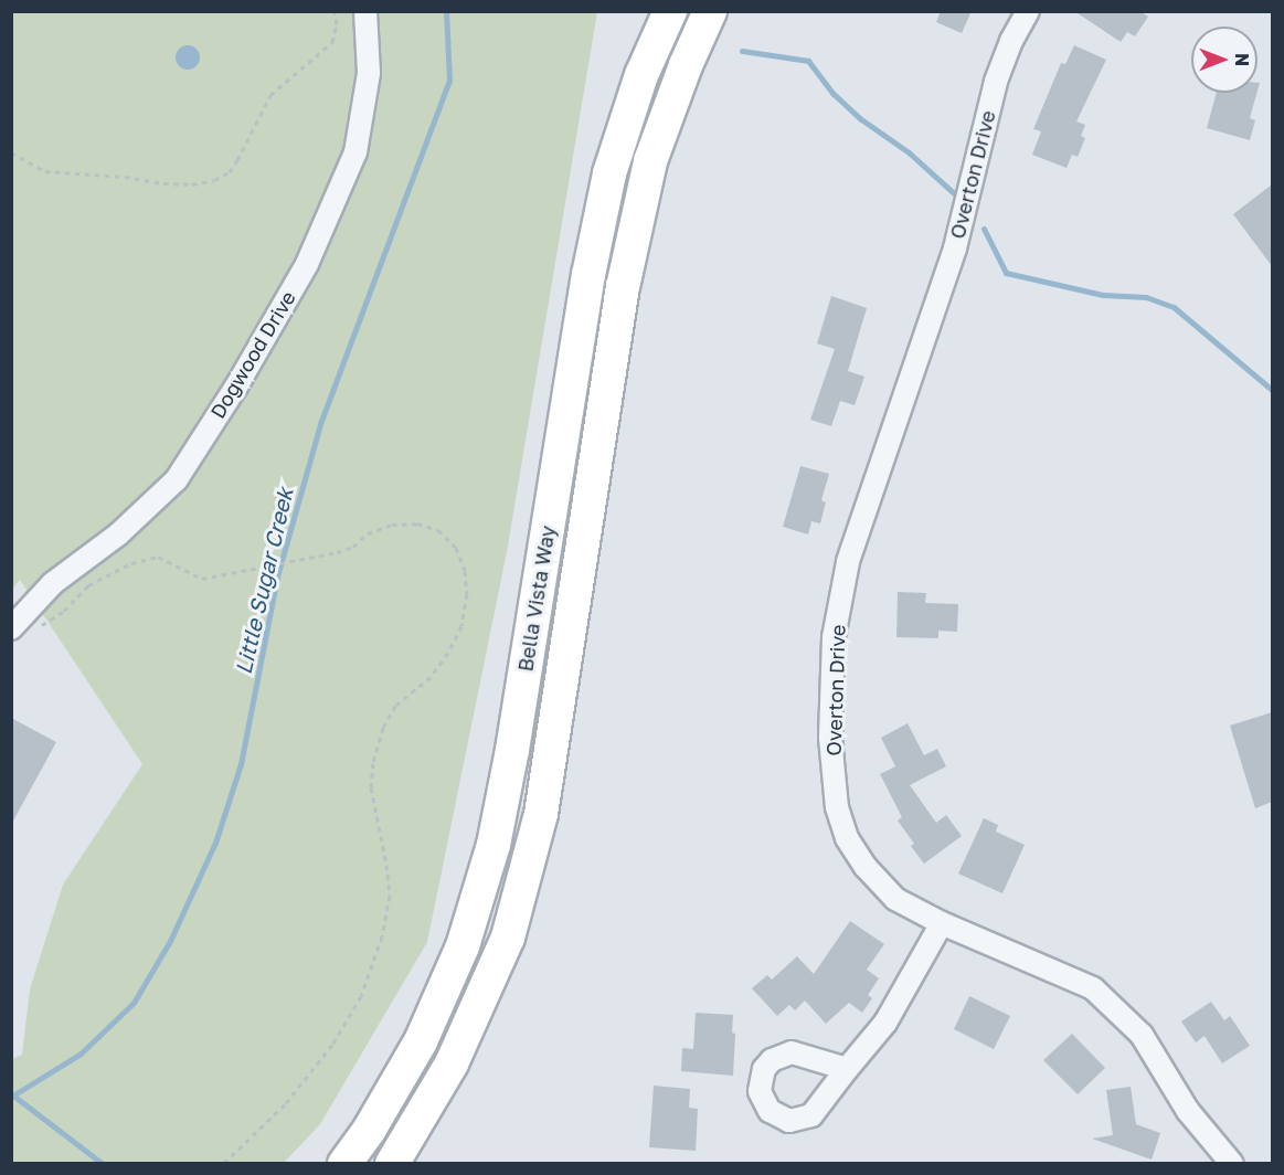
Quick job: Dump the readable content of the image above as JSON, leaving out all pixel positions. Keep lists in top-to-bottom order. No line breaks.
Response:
{"streets":{"main road":["Bella Vista Way"],"street":["Overton Drive","Dogwood Drive"]},"water":["Little Sugar Creek"],"north":"right"}
